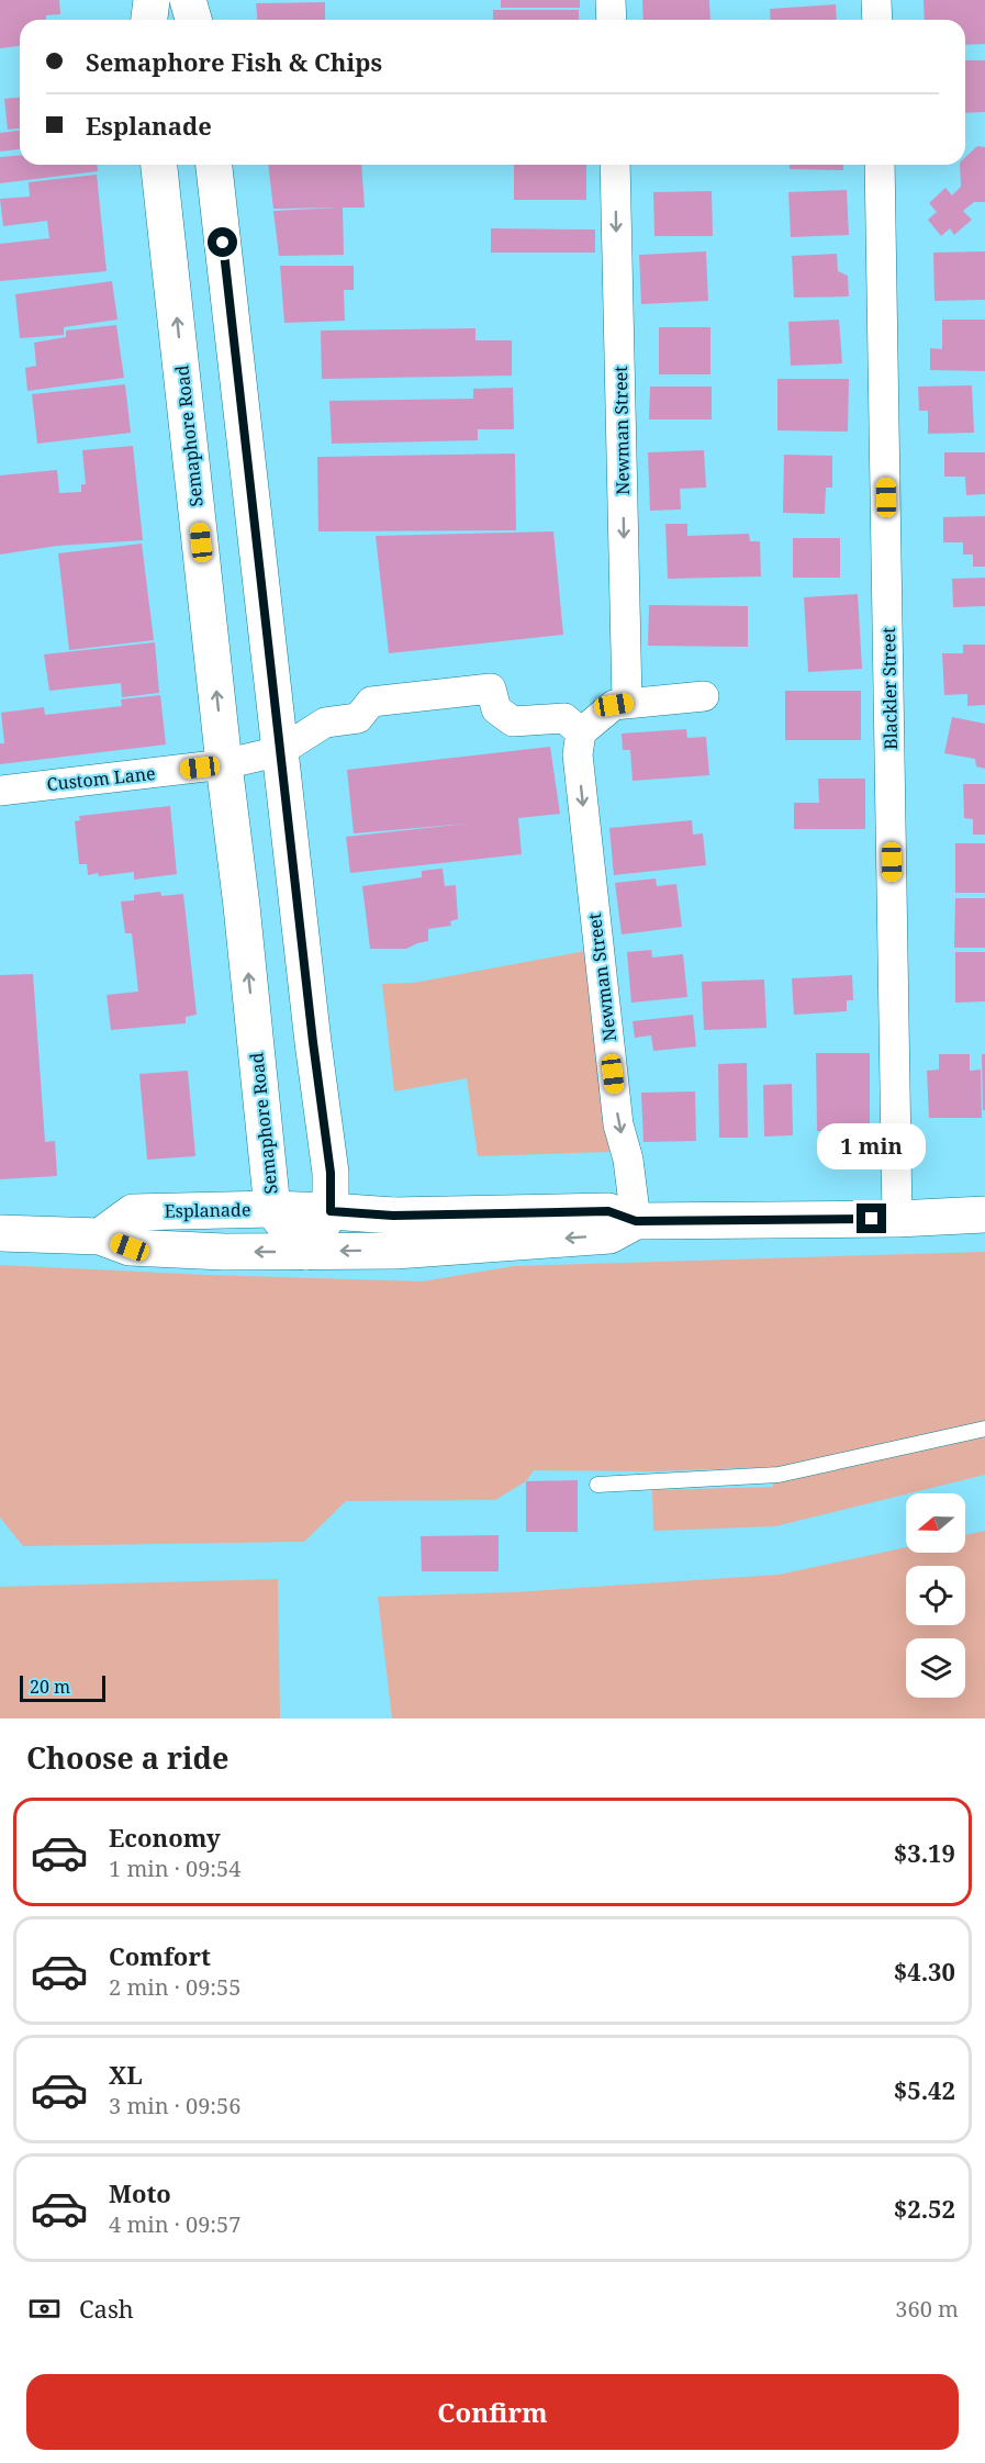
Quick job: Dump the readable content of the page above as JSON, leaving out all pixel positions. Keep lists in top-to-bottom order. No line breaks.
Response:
{"streets":{"main road":["Semaphore Road","Esplanade"],"street":["Newman Street","Blackler Street","Custom Lane"]},"crossings":[["Newman Street","Custom Lane"],["Newman Street","Esplanade"],["Semaphore Road","Custom Lane"],["Semaphore Road","Esplanade"],["Blackler Street","Esplanade"]],"one_way":["Newman Street"],"scale_bar":"20 m","north":"left","page":{"banner":["Semaphore Fish & Chips","Esplanade"],"bubble":"1 min","scale":"20 m","heading":"Choose a ride","list":[{"name":"Economy","note":"1 min · 09:54","value":"$3.19"},{"name":"Comfort","note":"2 min · 09:55","value":"$4.30"},{"name":"XL","note":"3 min · 09:56","value":"$5.42"},{"name":"Moto","note":"4 min · 09:57","value":"$2.52"}],"pay":["Cash","360 m"],"buttons":"Confirm"}}
